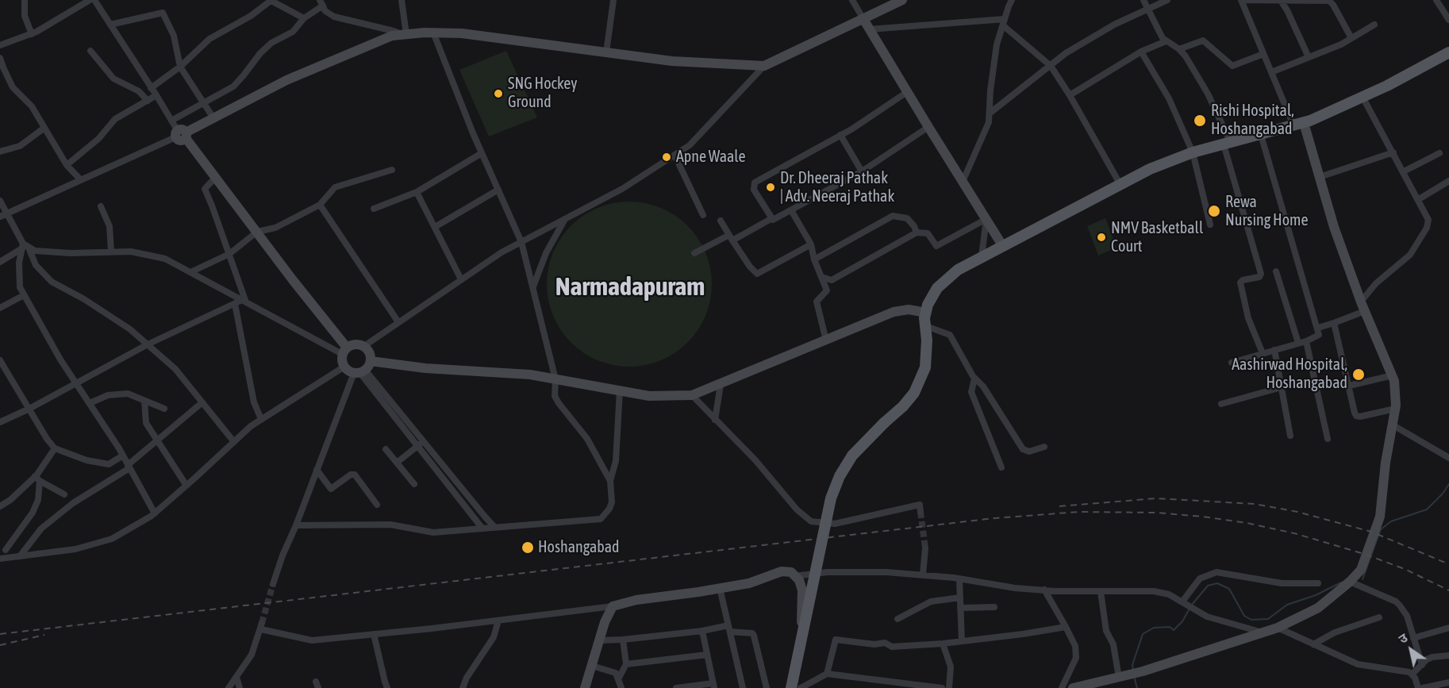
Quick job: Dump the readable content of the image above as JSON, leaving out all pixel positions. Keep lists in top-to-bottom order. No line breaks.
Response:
{"districts":["Narmadapuram"],"places":["SNG Hockey Ground","Rishi Hospital, Hoshangabad","Apne Waale","Dr. Dheeraj Pathak | Adv. Neeraj Pathak","Rewa Nursing Home","NMV Basketball Court","Aashirwad Hospital, Hoshangabad","Hoshangabad"],"north":"top left"}
